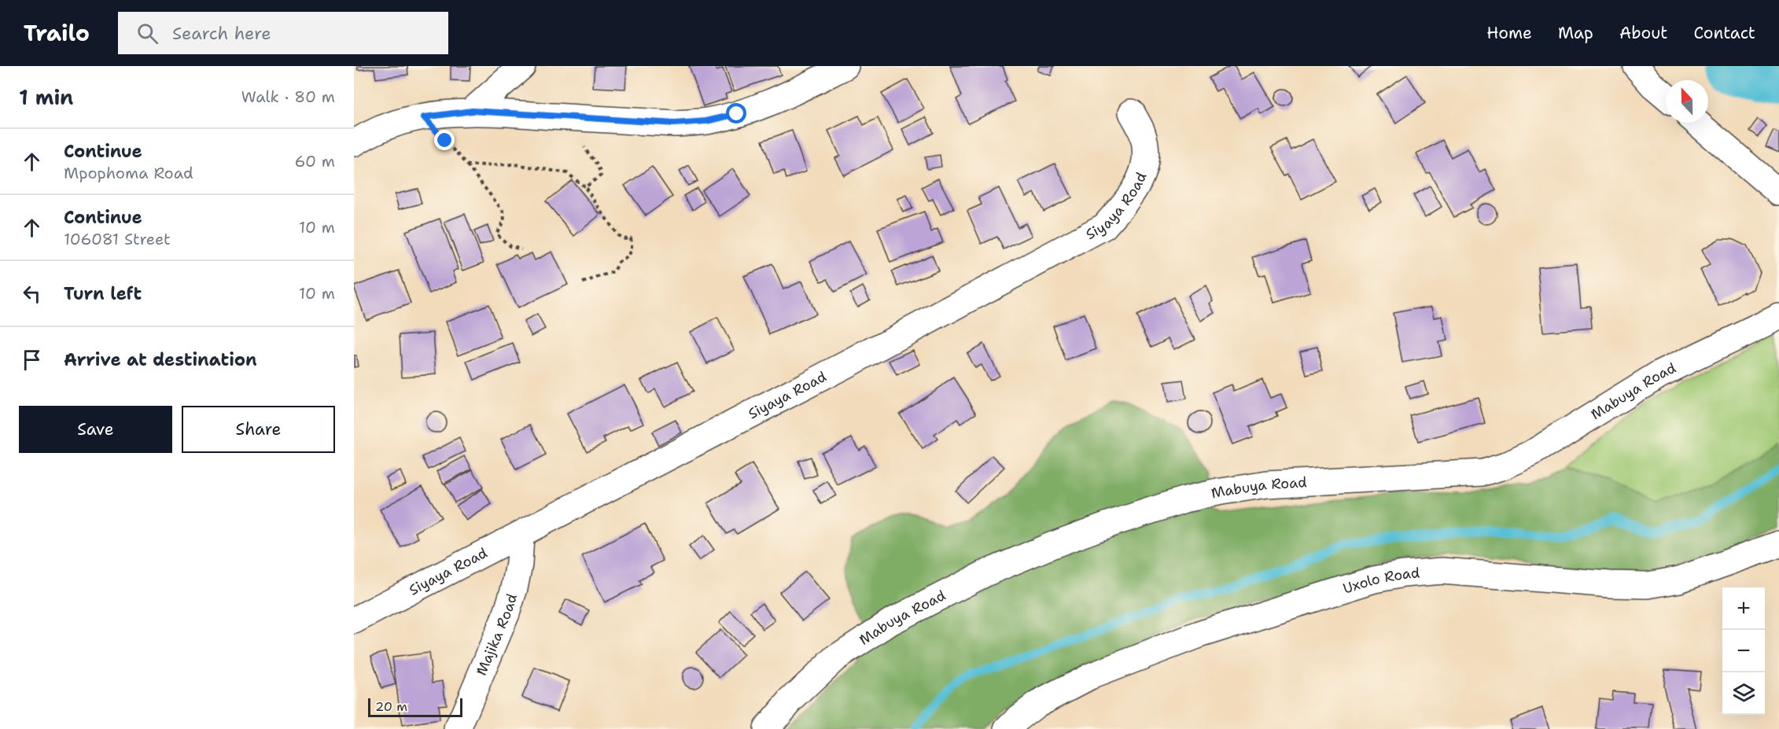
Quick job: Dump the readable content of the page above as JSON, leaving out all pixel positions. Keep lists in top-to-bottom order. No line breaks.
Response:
{"streets":{"street":["Siyaya Road","Mabuya Road","Uxolo Road","Majika Road"]},"crossings":[["Siyaya Road","Majika Road"]],"scale_bar":"20 m","north":"top","page":{"header":"Trailo","search":"Search here","nav":["Home","Map","About","Contact"],"heading":["1 min","Walk · 80 m"],"list":[["Continue","Mpophoma Road","60 m"],["Continue","106081 Street","10 m"],["Turn left","10 m"],"Arrive at destination"],"buttons":["Save","Share"],"map_buttons":["+","−"],"scale":"20 m"}}
